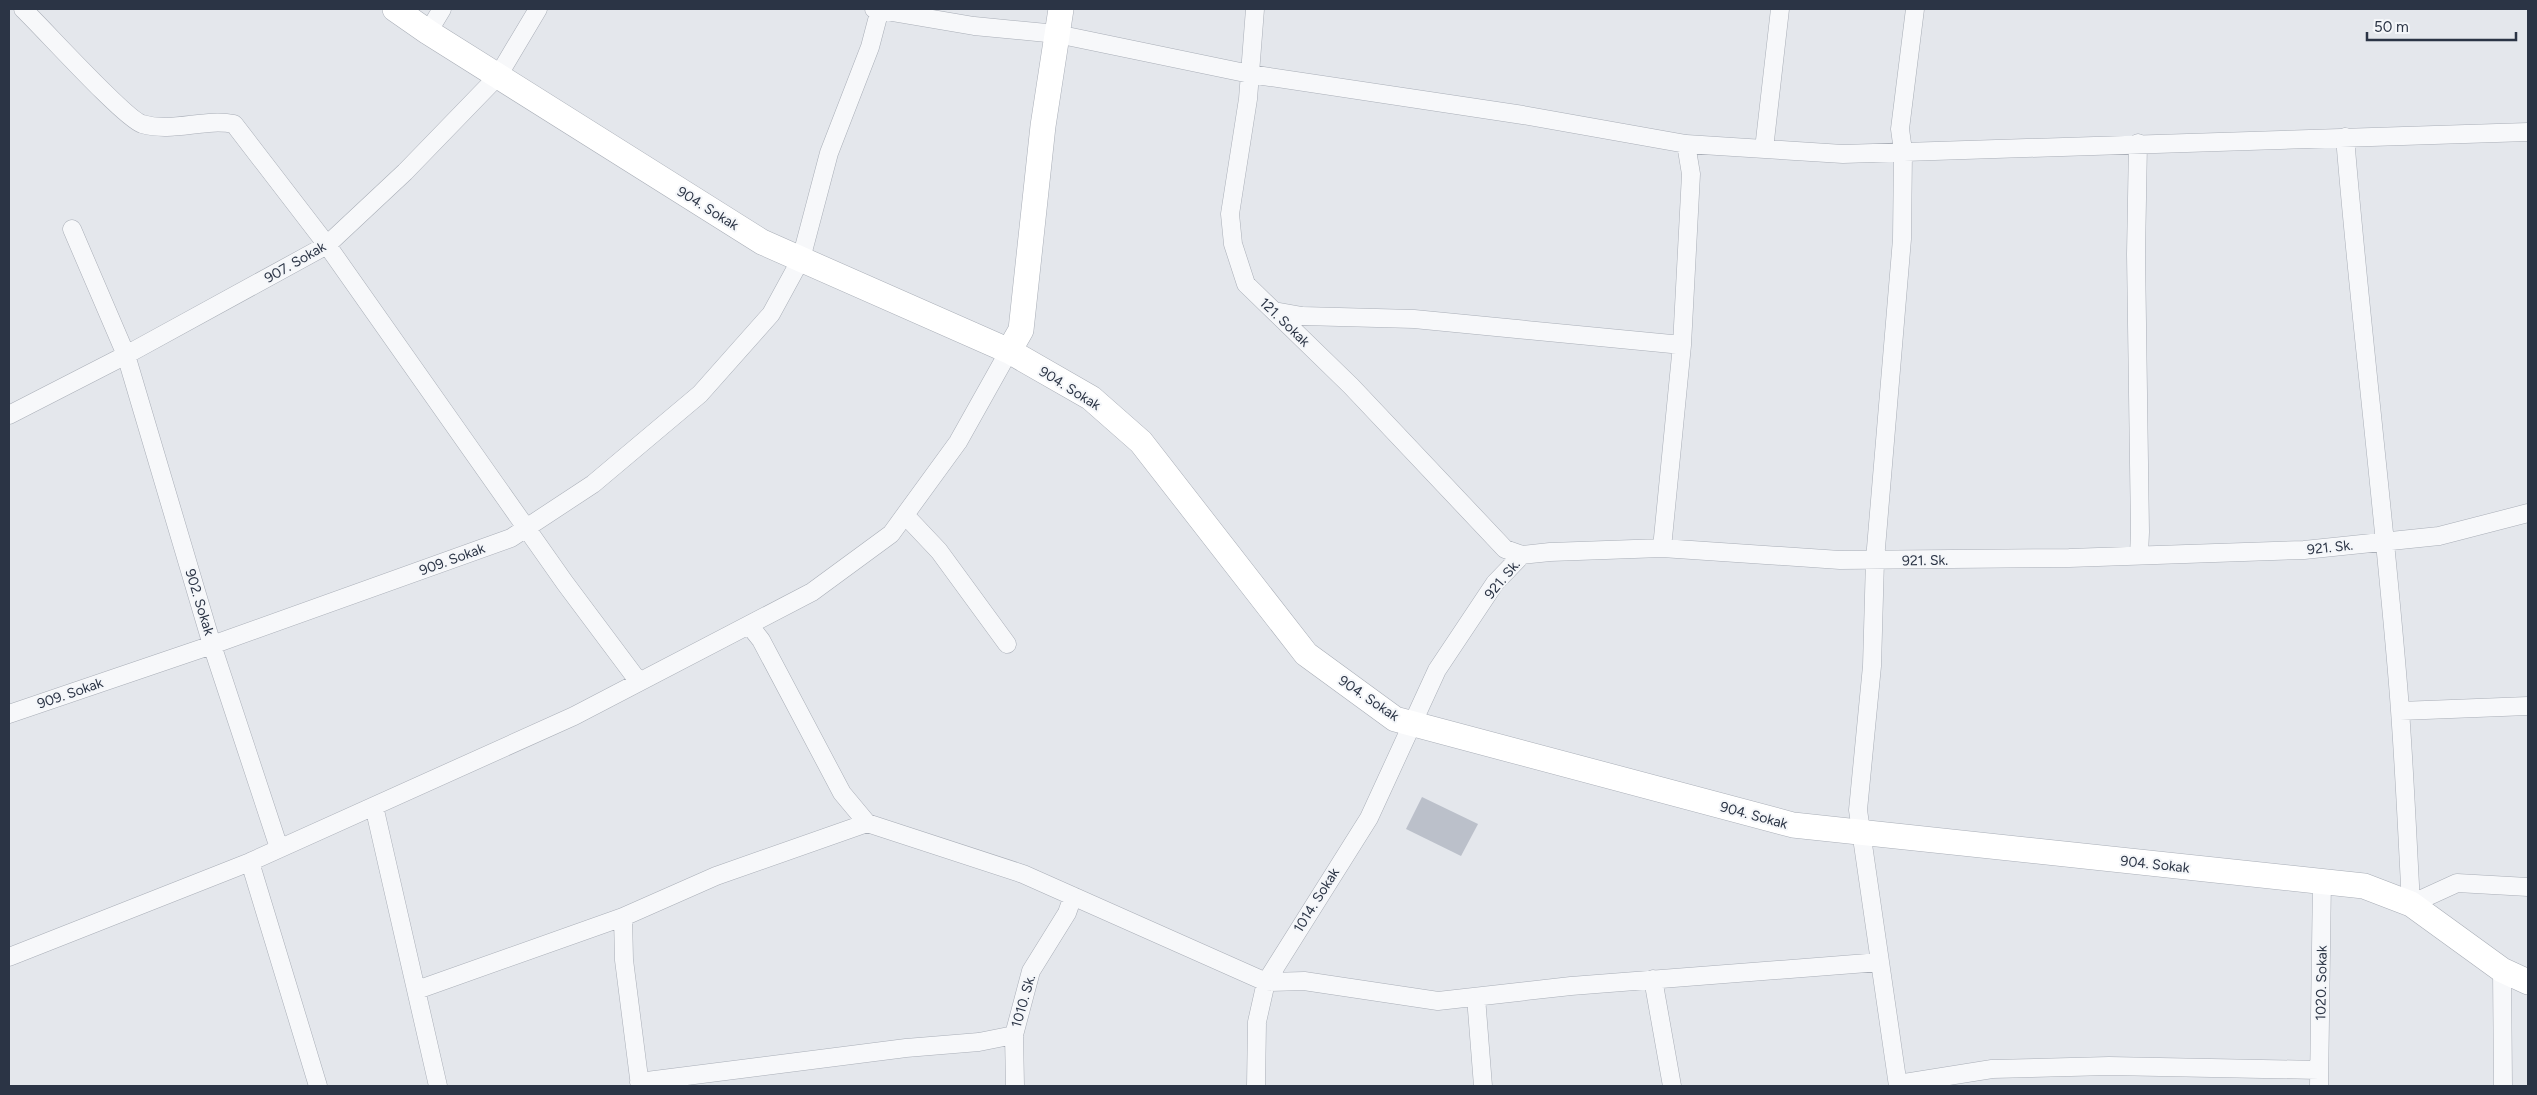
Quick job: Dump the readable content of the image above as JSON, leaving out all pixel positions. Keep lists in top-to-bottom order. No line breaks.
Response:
{"streets":{"street":["904. Sokak","907. Sokak","121. Sokak","921. Sk.","909. Sokak","902. Sokak","1014. Sokak","1020. Sokak","1010. Sk."]},"crossings":[["904. Sokak","907. Sokak"],["904. Sokak","921. Sk."],["904. Sokak","909. Sokak"],["904. Sokak","1014. Sokak"],["904. Sokak","1020. Sokak"],["907. Sokak","902. Sokak"],["121. Sokak","921. Sk."],["921. Sk.","1014. Sokak"],["909. Sokak","902. Sokak"]],"scale_bar":"50 m"}
